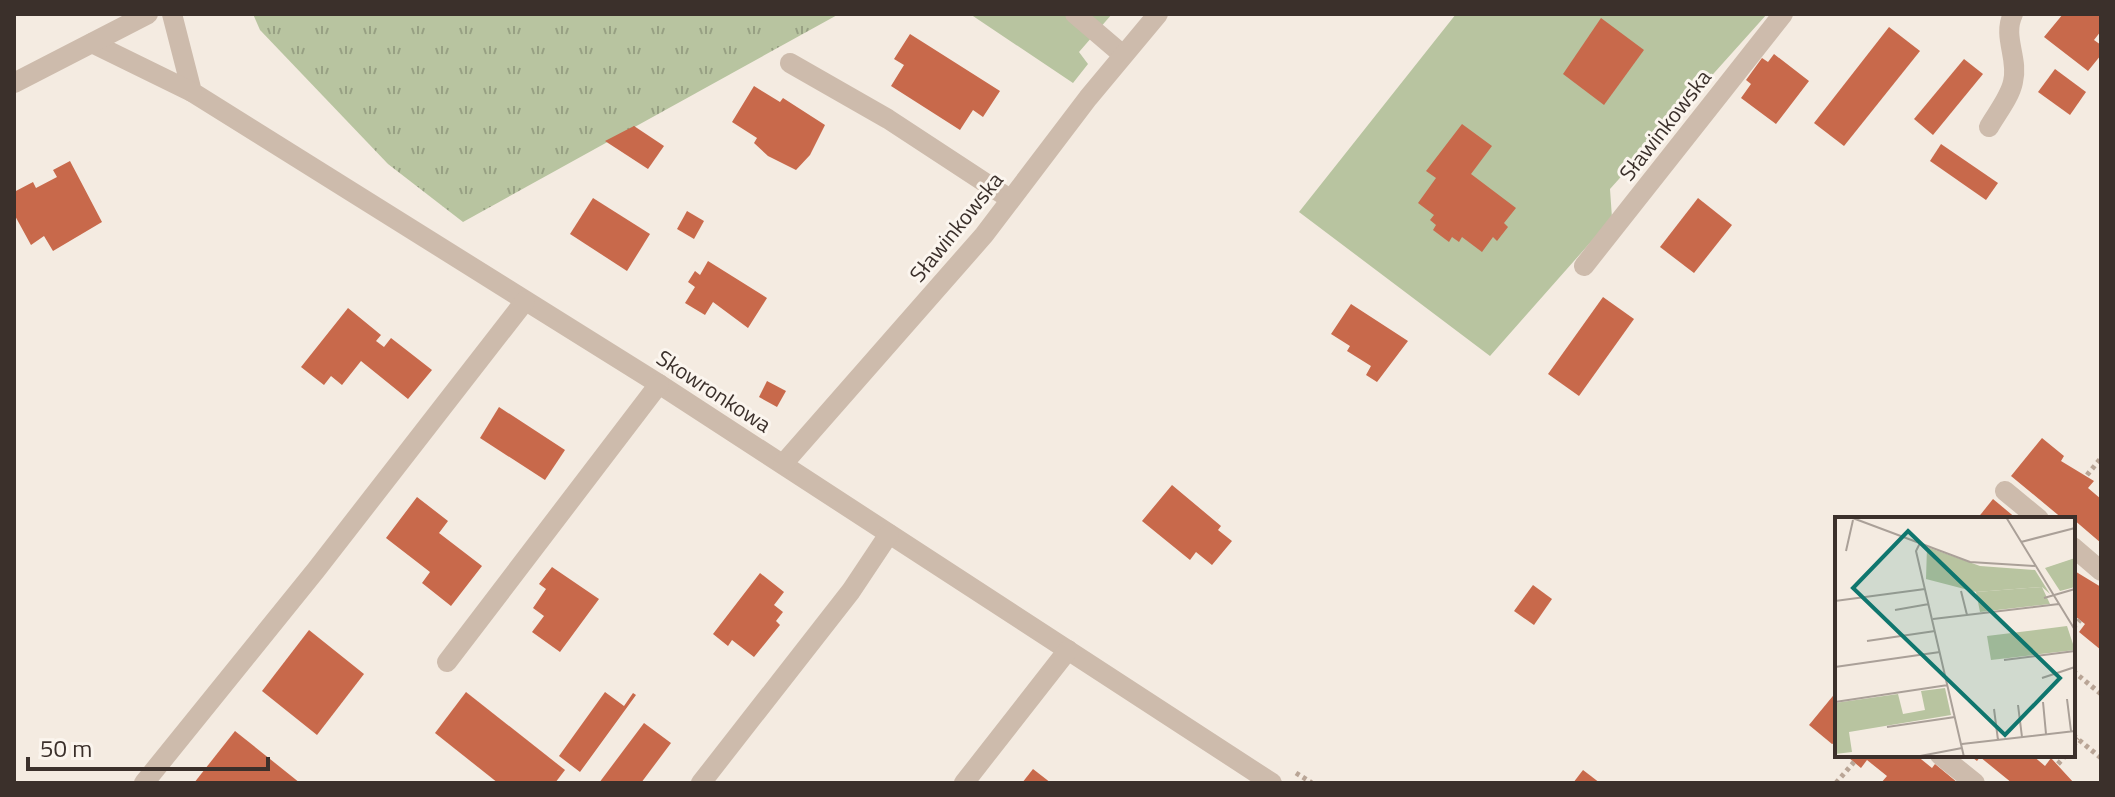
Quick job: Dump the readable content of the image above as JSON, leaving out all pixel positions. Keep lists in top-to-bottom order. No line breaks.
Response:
{"streets":{"street":["Sławinkowska","Skowronkowa"]},"crossings":[["Sławinkowska","Skowronkowa"]],"scale_bar":"50 m"}
